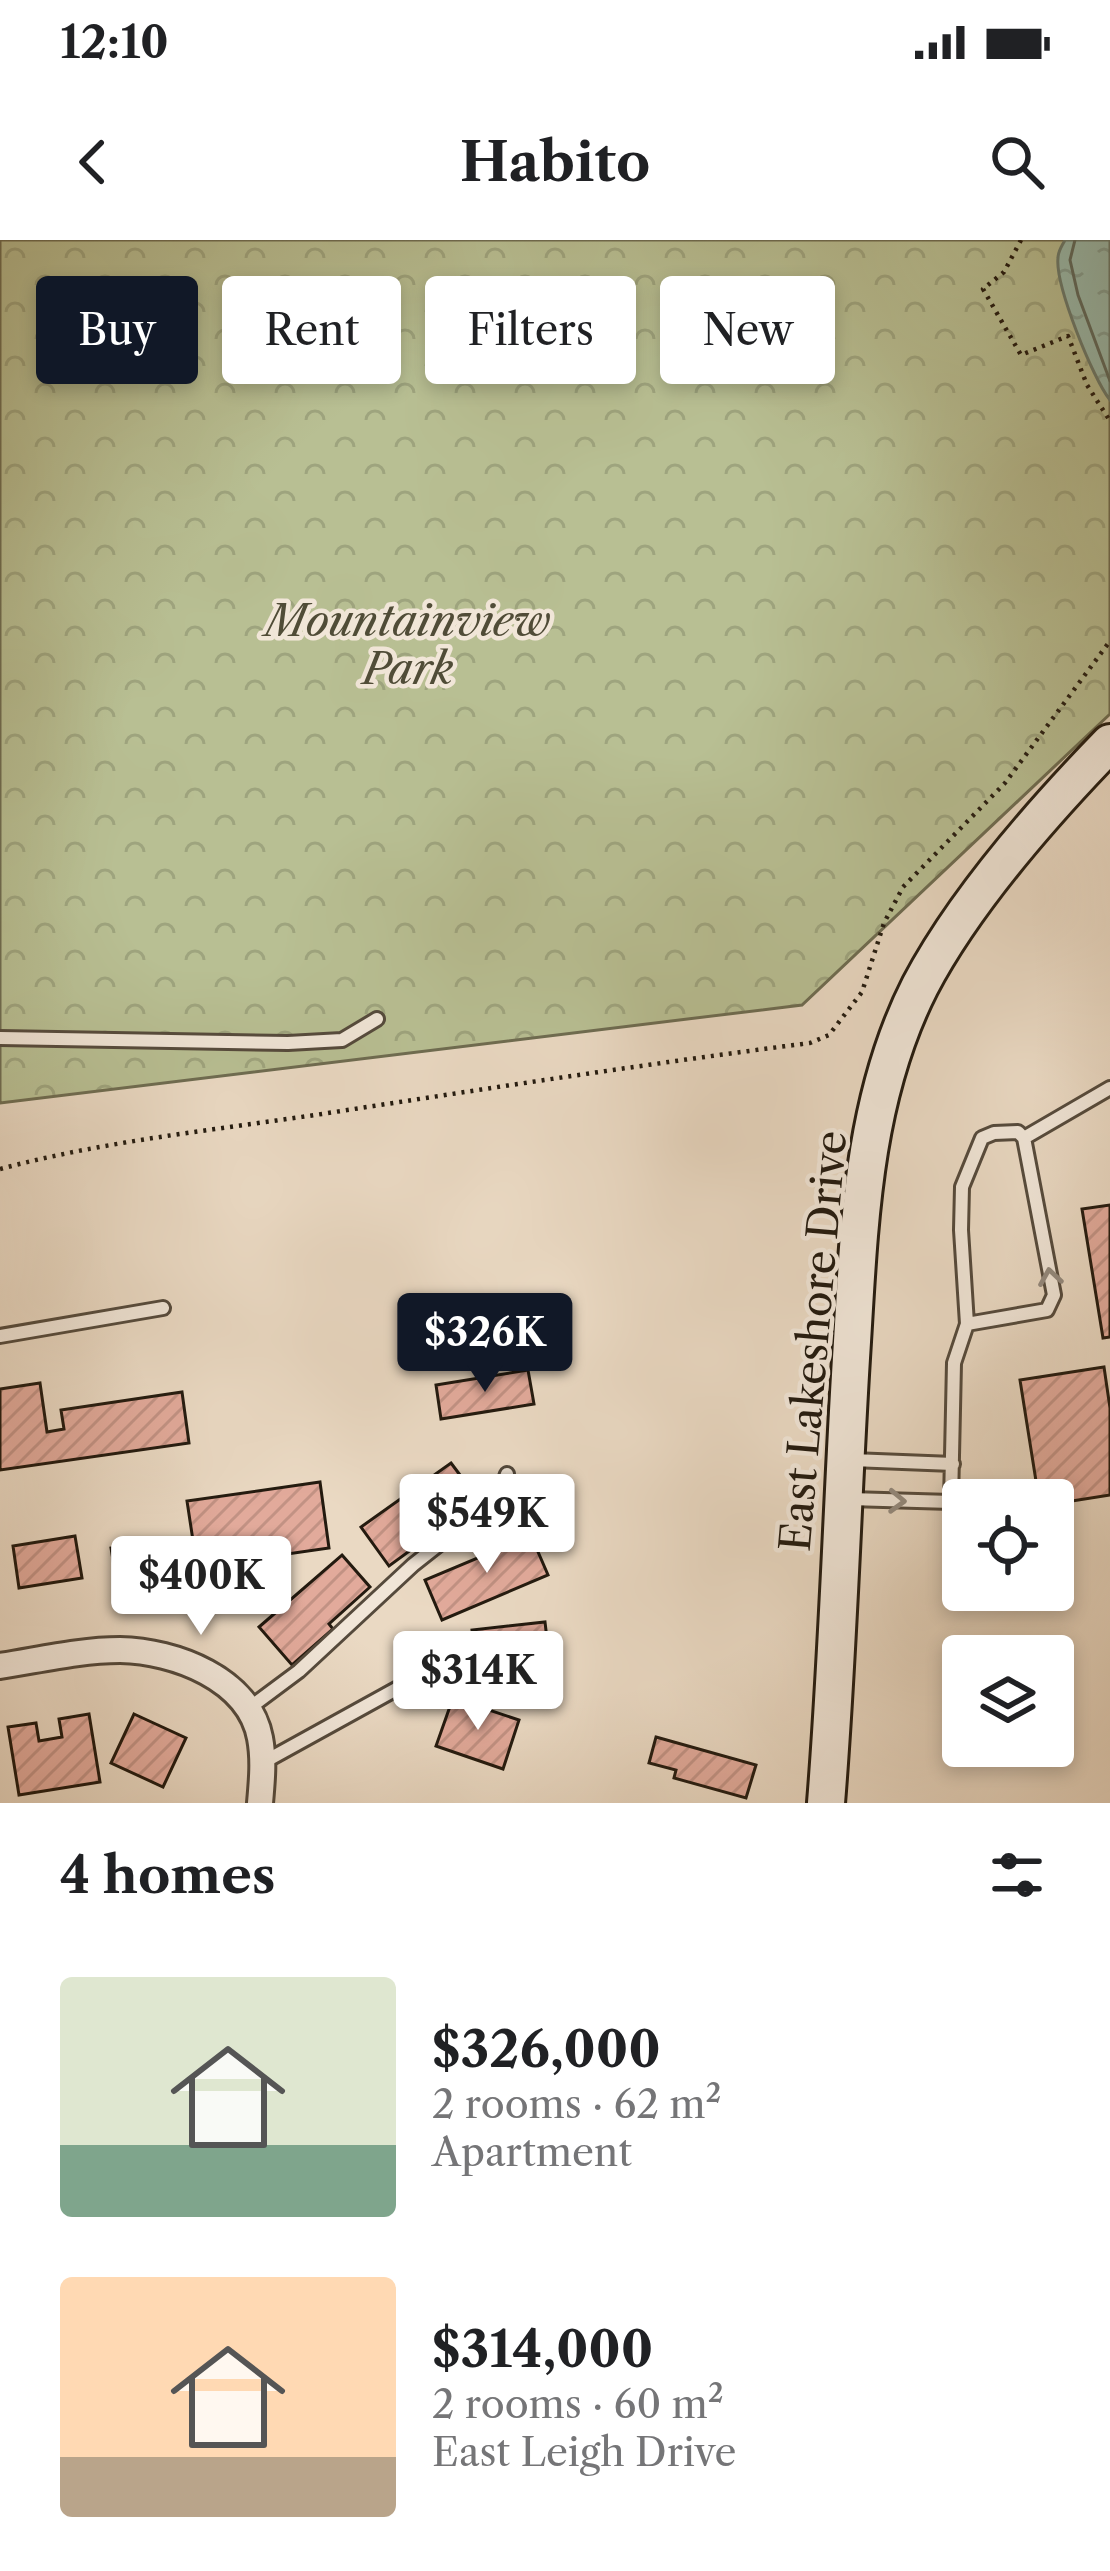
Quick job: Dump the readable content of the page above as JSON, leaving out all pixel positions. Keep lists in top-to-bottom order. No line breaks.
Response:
{"streets":{"main road":["East Lakeshore Drive"]},"parks":["Mountainview Park"],"page":{"status":"12:10","header":"Habito","chip":["Buy","Rent","Filters","New"],"price":["$326K","$549K","$400K","$314K"],"heading":"4 homes","list":[{"name":"$326,000","note":"2 rooms · 62 m² · Apartment"},{"name":"$314,000","note":"2 rooms · 60 m² · East Leigh Drive"}]}}
